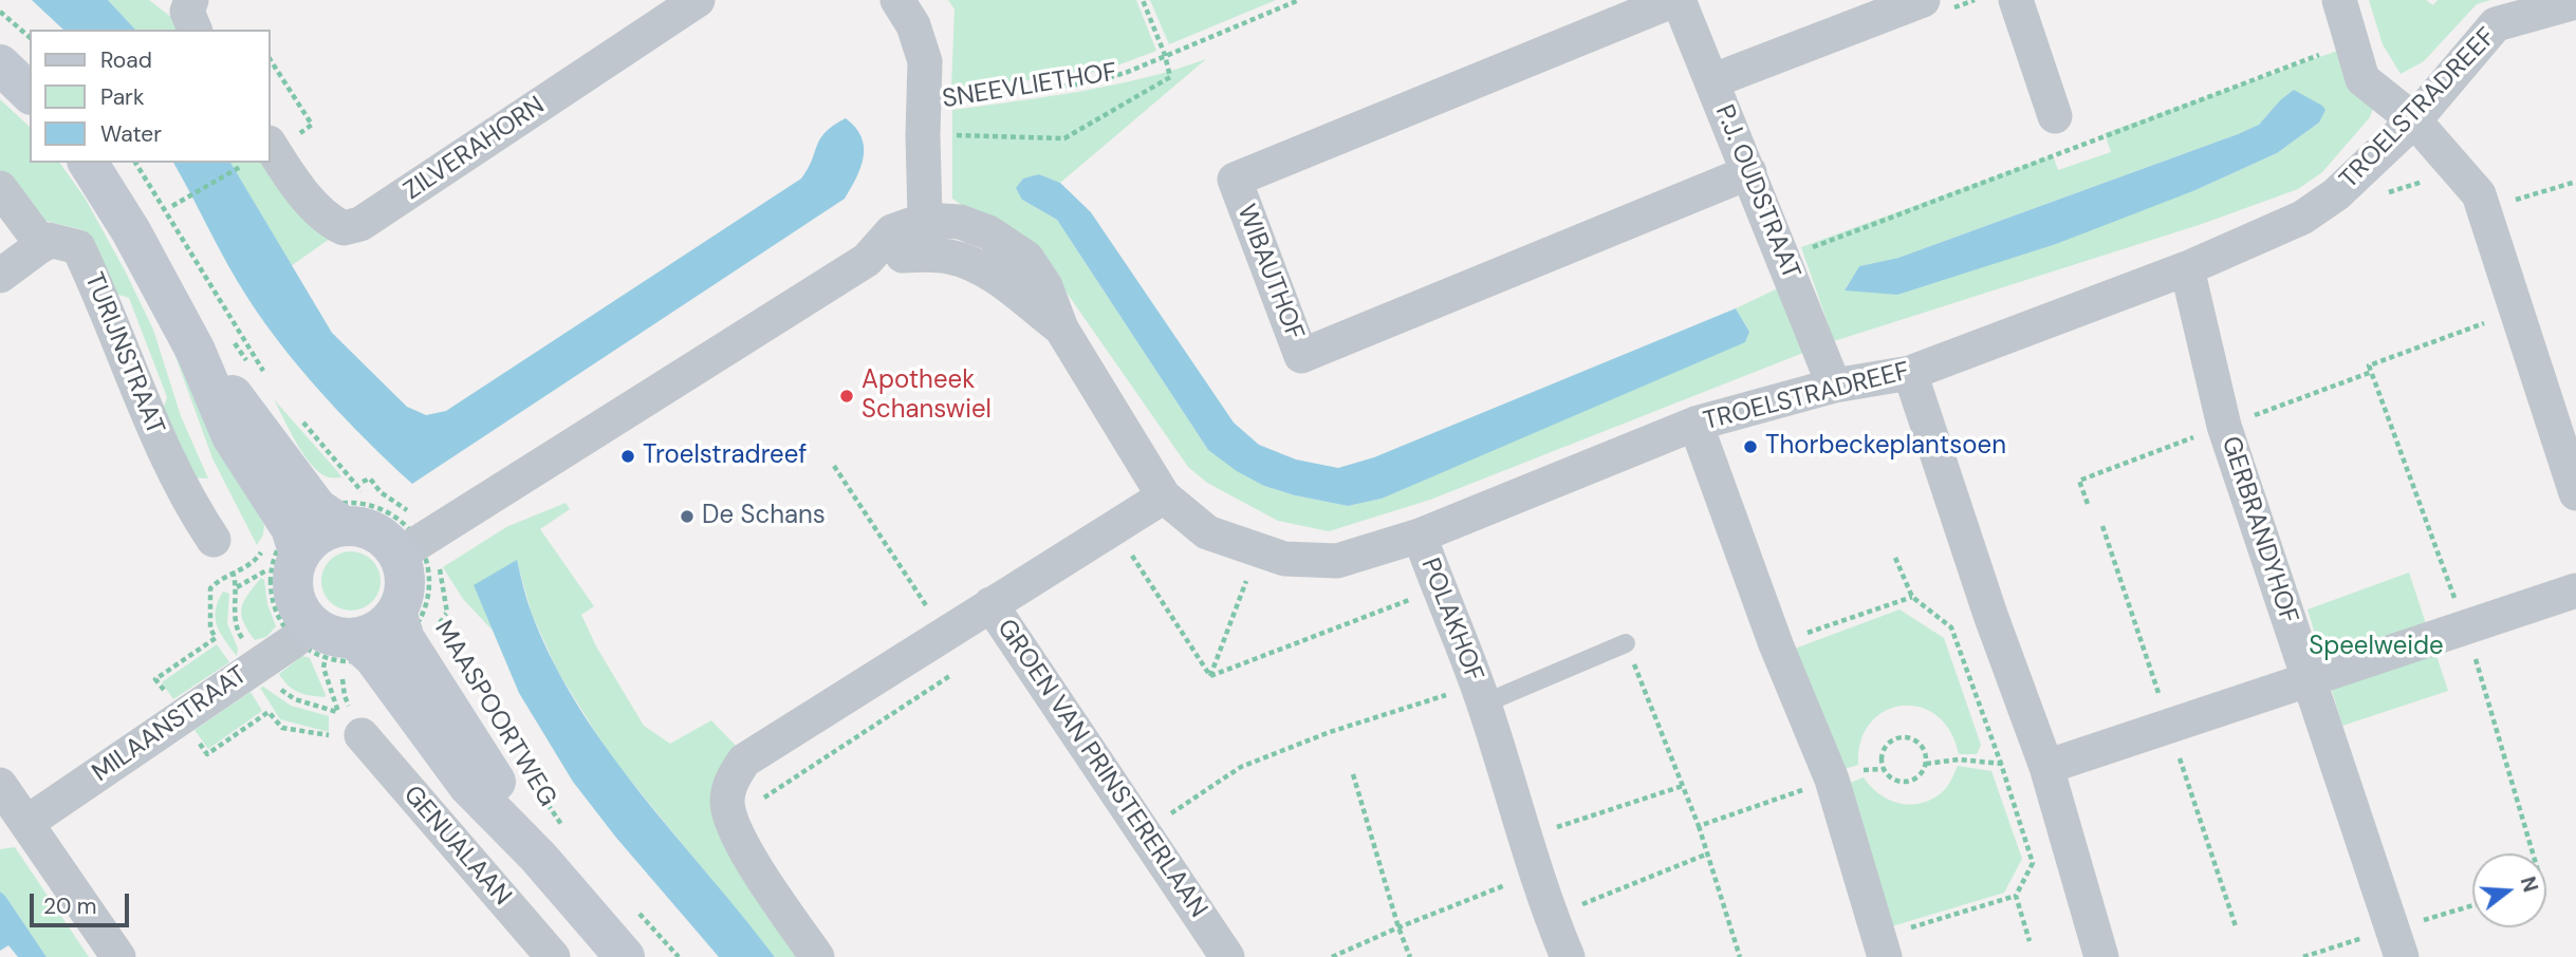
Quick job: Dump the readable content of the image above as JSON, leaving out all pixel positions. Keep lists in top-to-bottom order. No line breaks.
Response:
{"streets":{"main road":["MAASPOORTWEG"],"street":["TROELSTRADREEF","ZILVERAHORN","P.J. OUDSTRAAT","WIBAUTHOF","TURIJNSTRAAT","GERBRANDYHOF","POLAKHOF","MILAANSTRAAT","GROEN VAN PRINSTERERLAAN","GENUALAAN"],"path":["SNEEVLIETHOF"]},"crossings":[["TROELSTRADREEF","P.J. OUDSTRAAT"],["TROELSTRADREEF","GERBRANDYHOF"],["TROELSTRADREEF","POLAKHOF"],["TROELSTRADREEF","GROEN VAN PRINSTERERLAAN"],["P.J. OUDSTRAAT","WIBAUTHOF"],["MAASPOORTWEG","MILAANSTRAAT"]],"parks":["Speelweide"],"places":["Apotheek Schanswiel","Thorbeckeplantsoen","Troelstradreef","De Schans"],"legend":["Road","Park","Water"],"scale_bar":"20 m","north":"right"}
